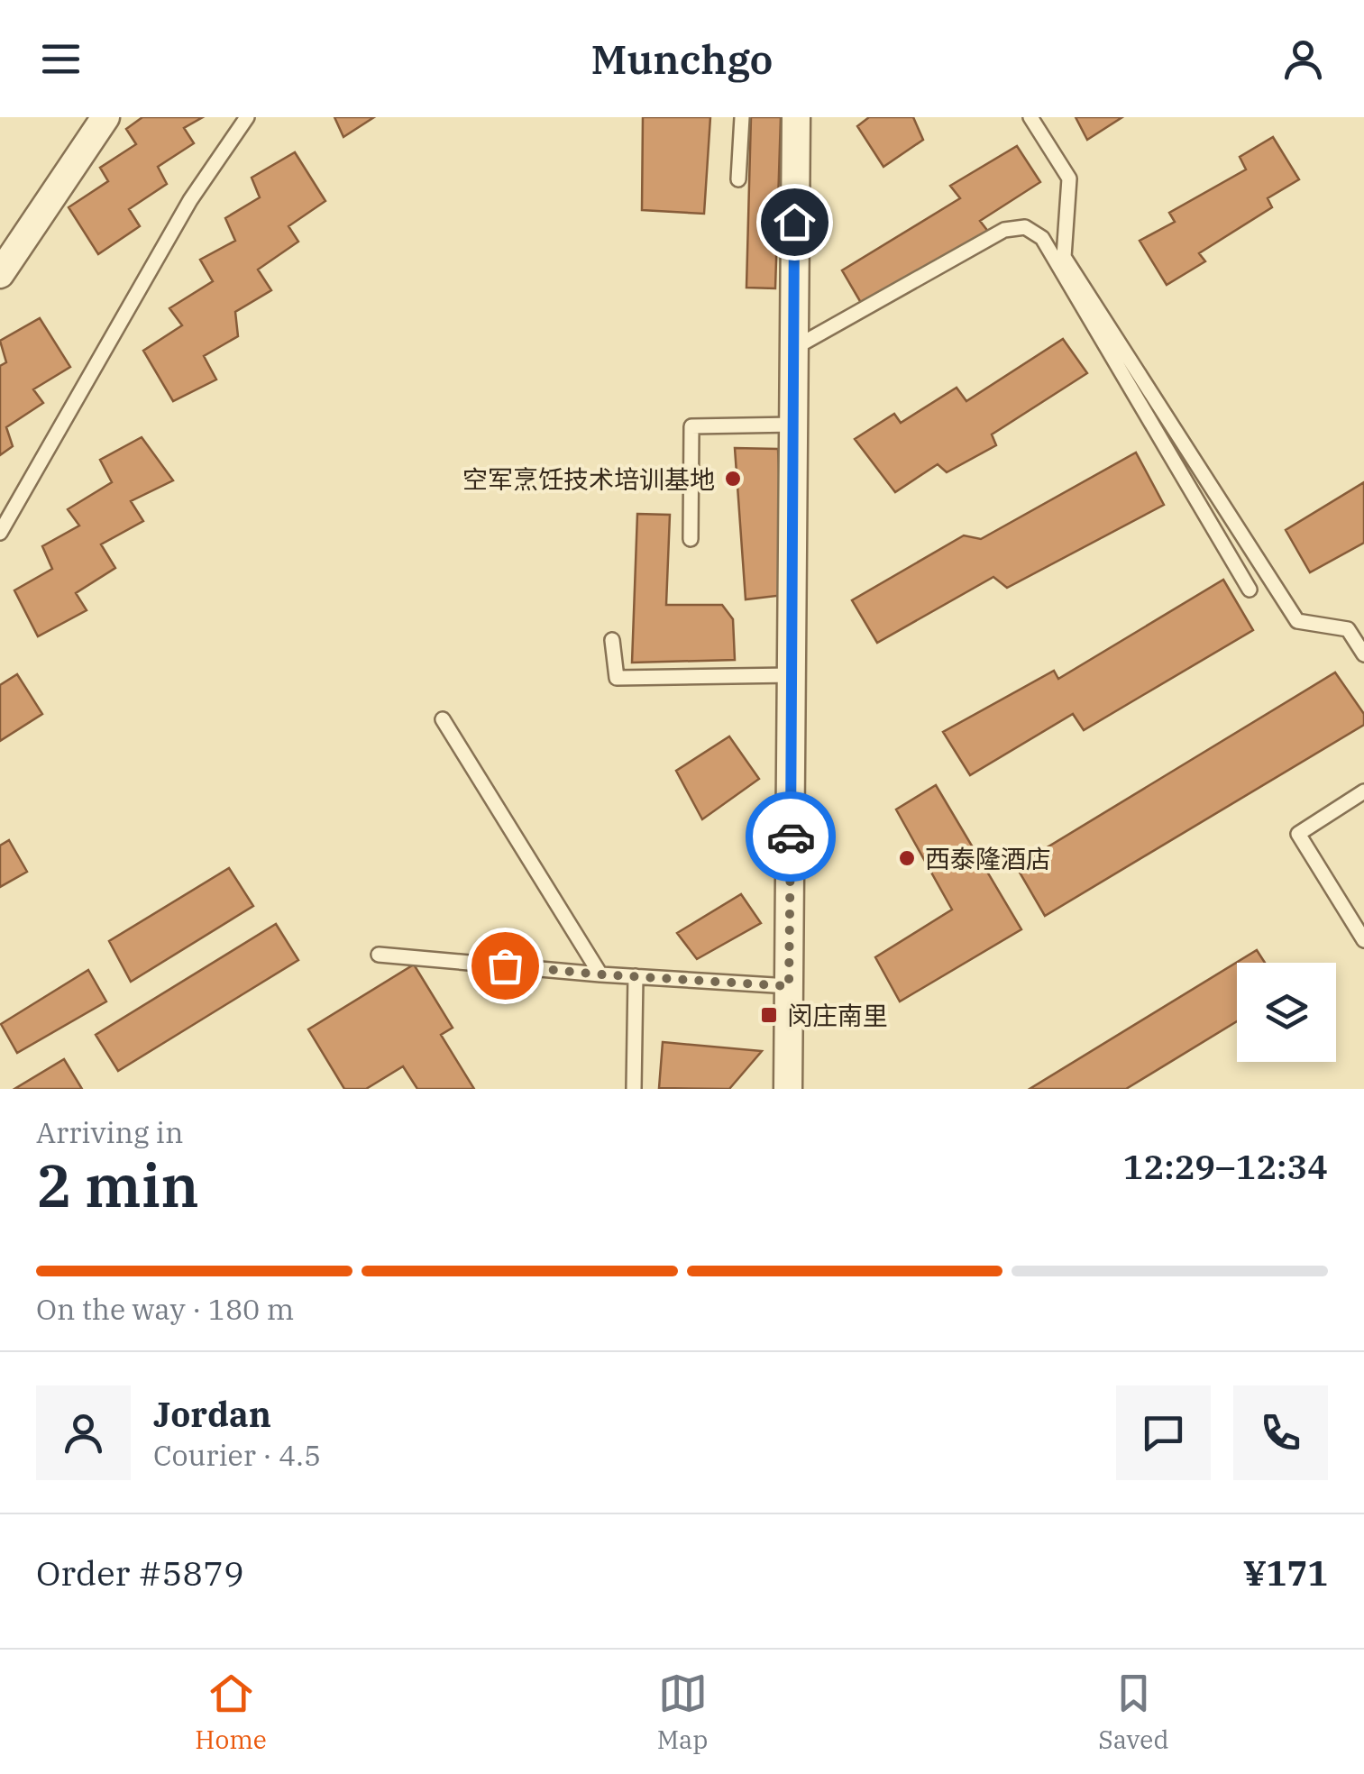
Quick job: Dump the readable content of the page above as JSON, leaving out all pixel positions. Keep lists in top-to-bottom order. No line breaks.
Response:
{"places":{"other":["空军烹饪技术培训基地","西泰隆酒店"],"transit":["闵庄南里"]},"page":{"header":"Munchgo","heading":["2 min","Arriving in","12:29–12:34"],"panel":["Jordan","Courier · 4.5","Order #5879","¥171"],"bar":"On the way · 180 m","tabs":["Home","Map","Saved"]}}
